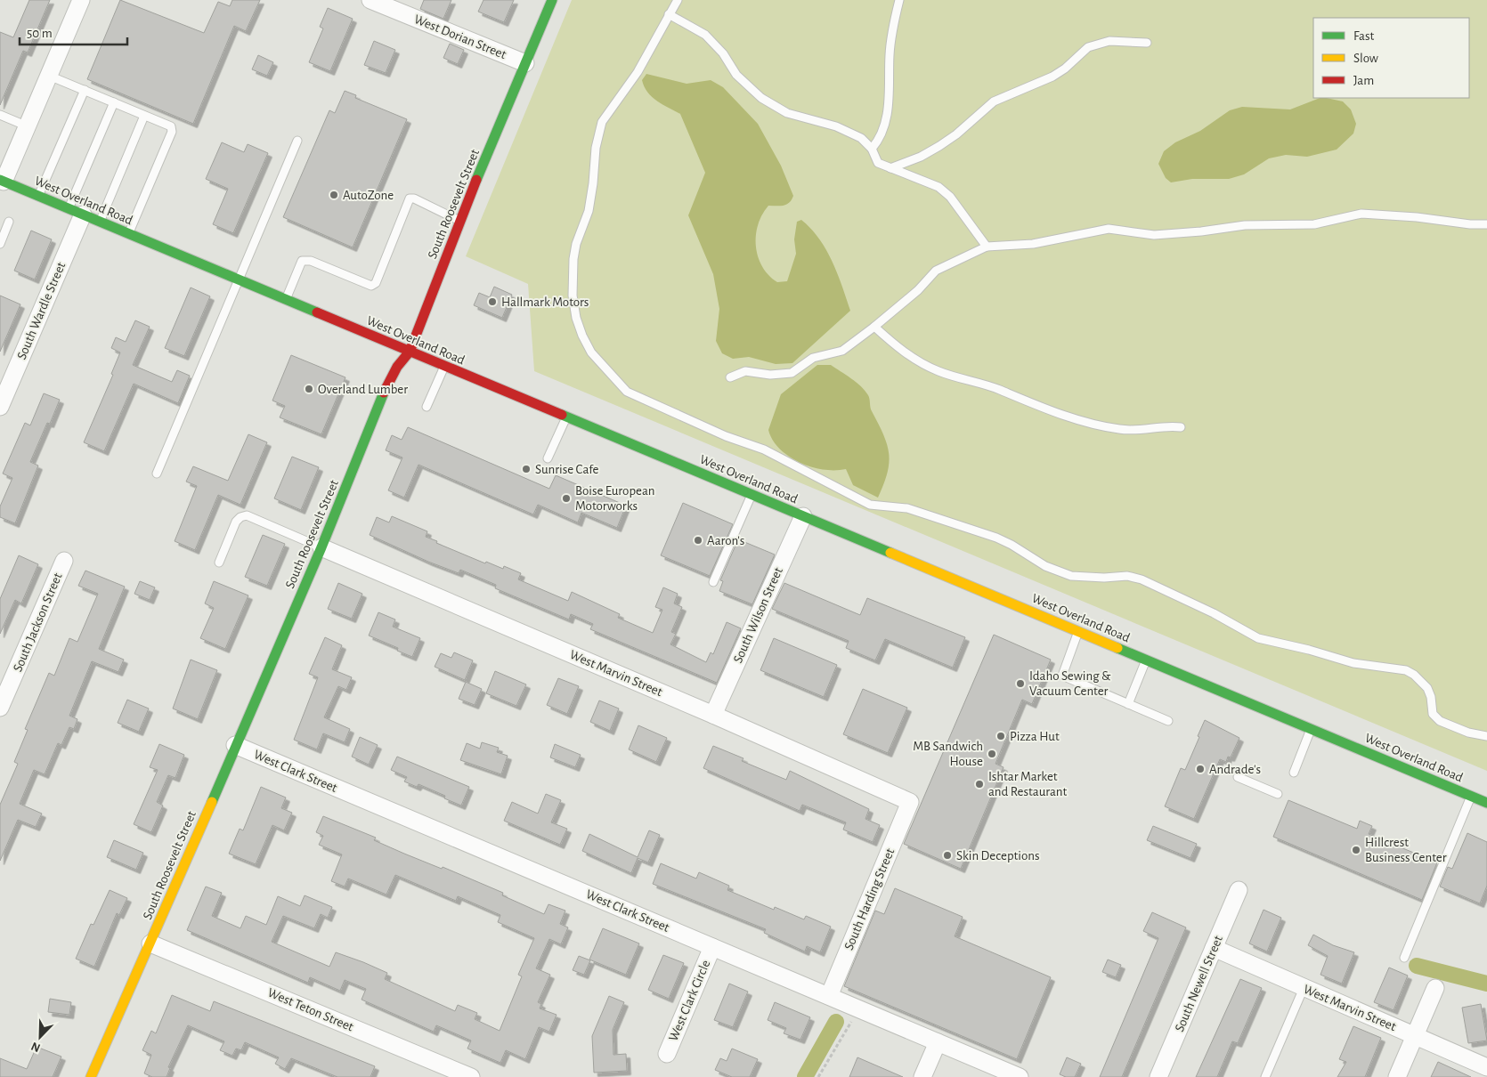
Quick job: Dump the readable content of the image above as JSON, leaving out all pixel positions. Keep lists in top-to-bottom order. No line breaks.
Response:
{"streets":{"main road":["West Overland Road","South Roosevelt Street"],"street":["West Dorian Street","South Wardle Street","South Wilson Street","South Jackson Street","West Marvin Street","West Clark Street","South Harding Street","South Newell Street","West Clark Circle","West Teton Street"]},"crossings":[["West Dorian Street","South Roosevelt Street"],["West Overland Road","South Roosevelt Street"],["West Overland Road","South Wardle Street"],["West Overland Road","South Wilson Street"],["South Roosevelt Street","West Marvin Street"],["South Roosevelt Street","West Clark Street"],["South Roosevelt Street","West Teton Street"],["South Wilson Street","West Marvin Street"],["West Marvin Street","South Harding Street"],["West Marvin Street","South Newell Street"],["West Clark Street","South Harding Street"],["West Clark Street","West Clark Circle"]],"places":["AutoZone","Hallmark Motors","Overland Lumber","Sunrise Cafe","Boise European Motorworks","Aaron's","Idaho Sewing & Vacuum Center","Pizza Hut","MB Sandwich House","Andrade's","Ishtar Market and Restaurant","Hillcrest Business Center","Skin Deceptions"],"legend":["Fast","Slow","Jam"],"scale_bar":"50 m","north":"bottom left"}
